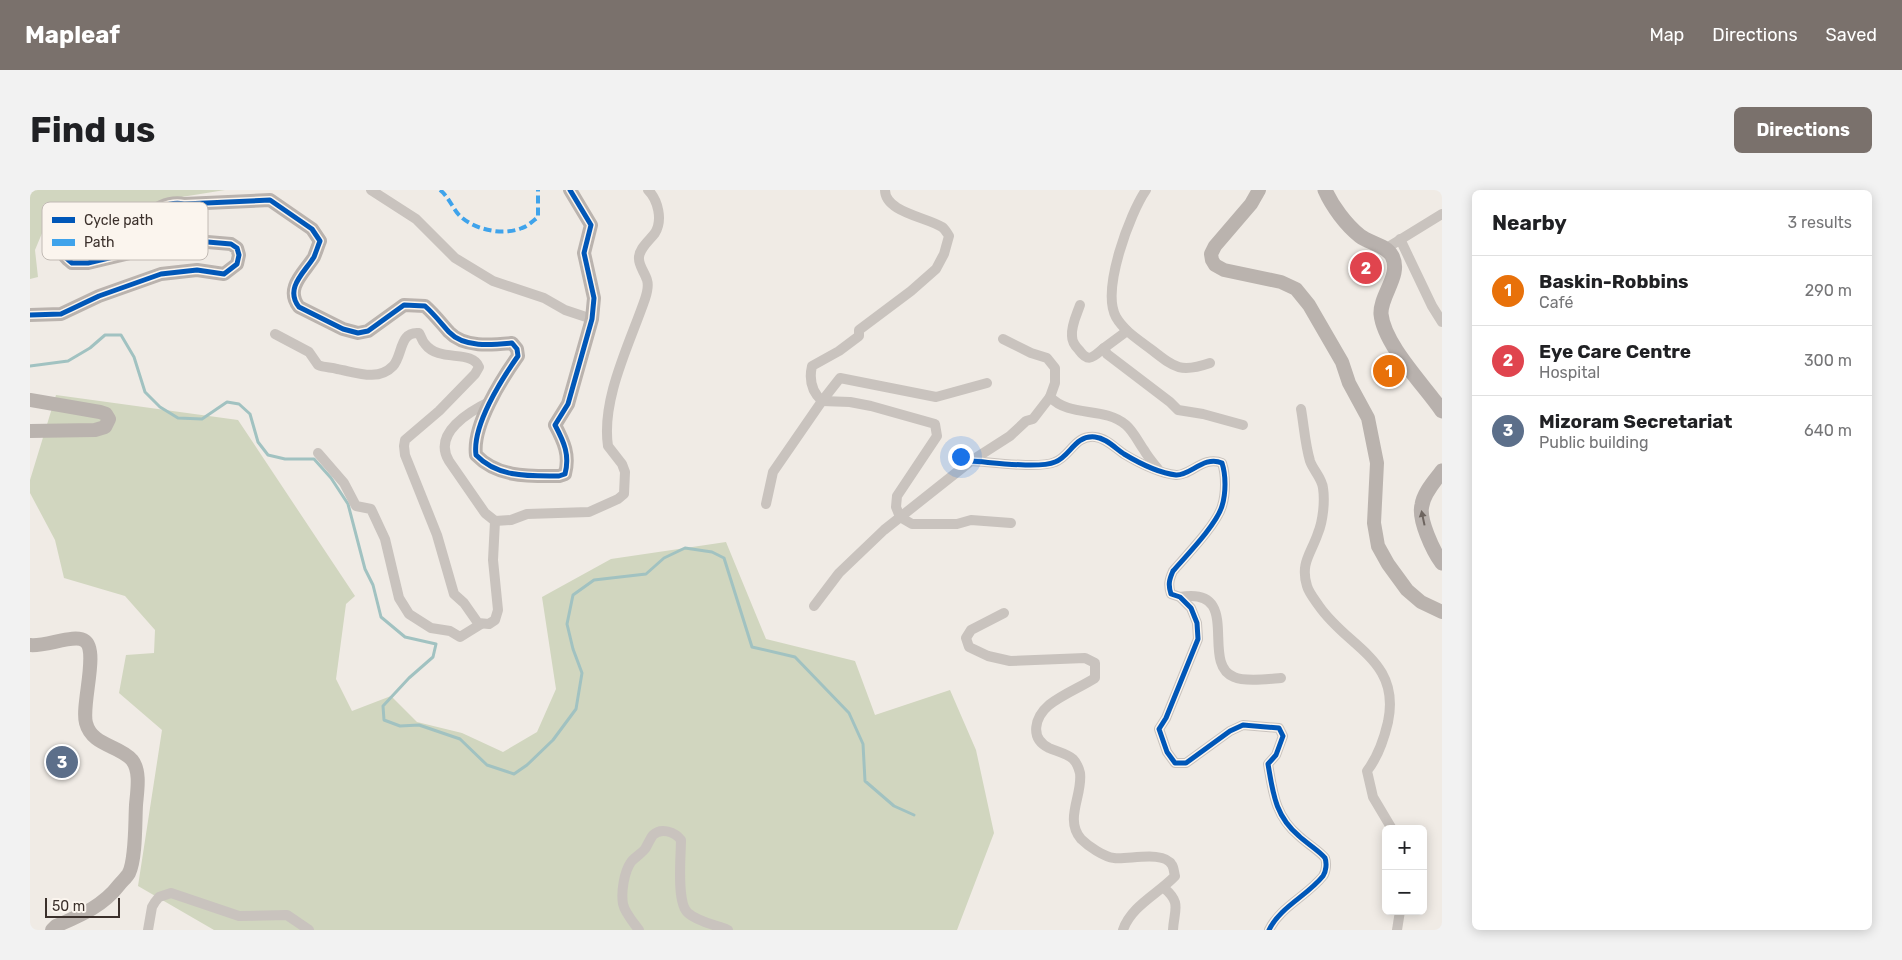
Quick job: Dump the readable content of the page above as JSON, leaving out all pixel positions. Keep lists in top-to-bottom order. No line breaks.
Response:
{"legend":["Cycle path","Path"],"scale_bar":"50 m","page":{"header":"Mapleaf","nav":["Map","Directions","Saved"],"buttons":"Directions","title":"Find us","heading":["Nearby","3 results"],"pins":["2","1","3"],"list":[{"mark":"1","name":"Baskin-Robbins","note":"Café","value":"290 m"},{"mark":"2","name":"Eye Care Centre","note":"Hospital","value":"300 m"},{"mark":"3","name":"Mizoram Secretariat","note":"Public building","value":"640 m"}],"map_buttons":["+","−"],"scale":"50 m"}}
